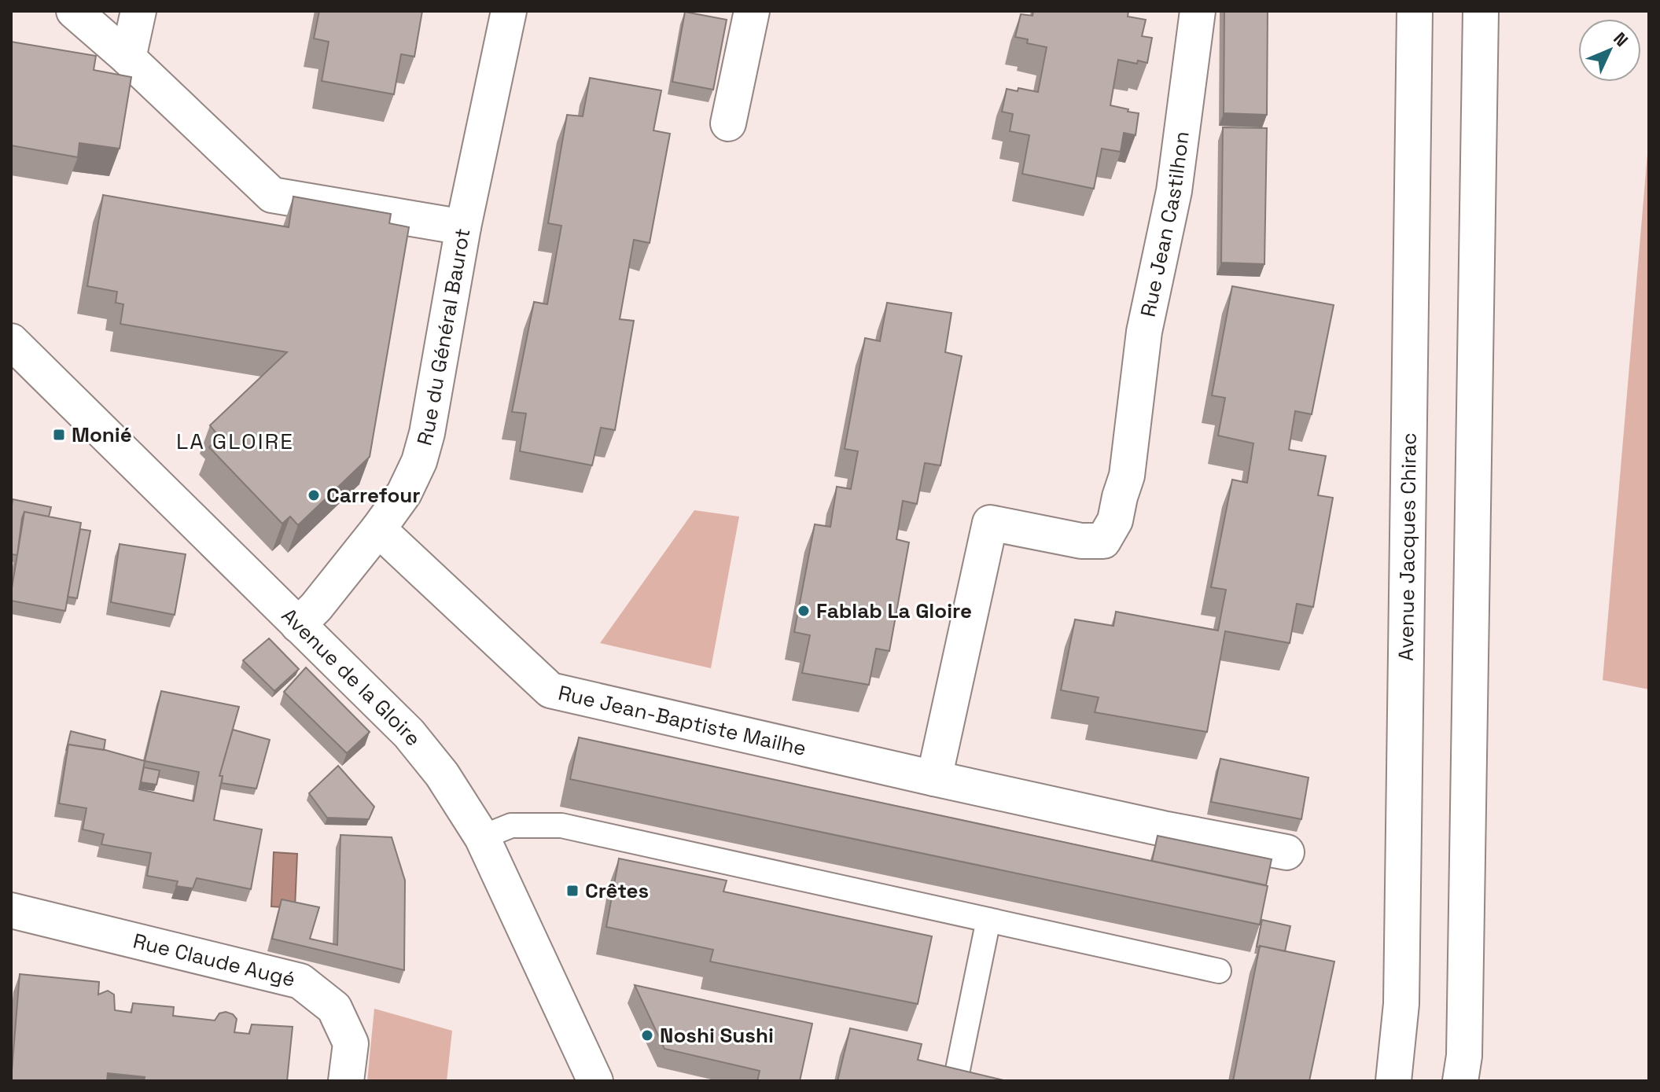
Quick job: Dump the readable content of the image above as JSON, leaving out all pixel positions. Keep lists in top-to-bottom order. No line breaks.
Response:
{"streets":{"street":["Rue Jean Castilhon","Rue du Général Baurot","Avenue Jacques Chirac","Avenue de la Gloire","Rue Jean-Baptiste Mailhe","Rue Claude Augé"]},"crossings":[["Rue Jean Castilhon","Rue Jean-Baptiste Mailhe"],["Rue du Général Baurot","Avenue de la Gloire"],["Rue du Général Baurot","Rue Jean-Baptiste Mailhe"]],"districts":["LA GLOIRE"],"places":{"transit":["Monié","Crêtes"],"other":["Carrefour","Fablab La Gloire","Noshi Sushi"]},"north":"top right"}
